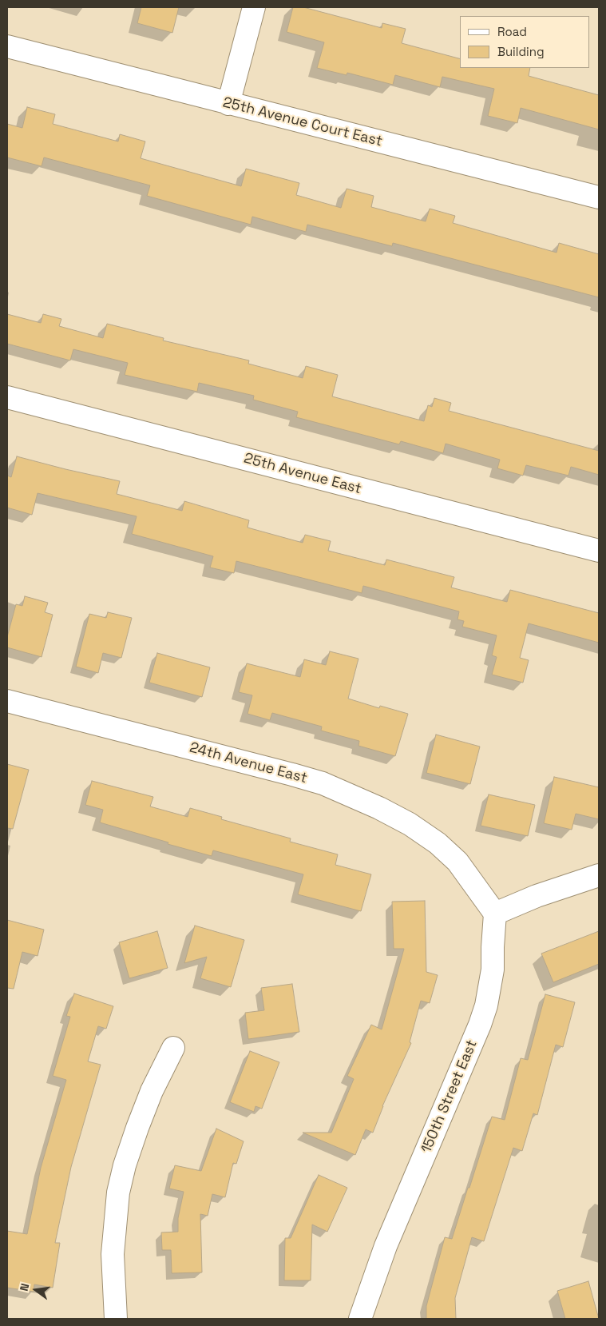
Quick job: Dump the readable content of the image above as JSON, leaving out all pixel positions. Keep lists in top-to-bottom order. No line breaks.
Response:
{"streets":{"street":["25th Avenue Court East","25th Avenue East","24th Avenue East","150th Street East"]},"crossings":[["24th Avenue East","150th Street East"]],"legend":["Road","Building"],"north":"left"}
